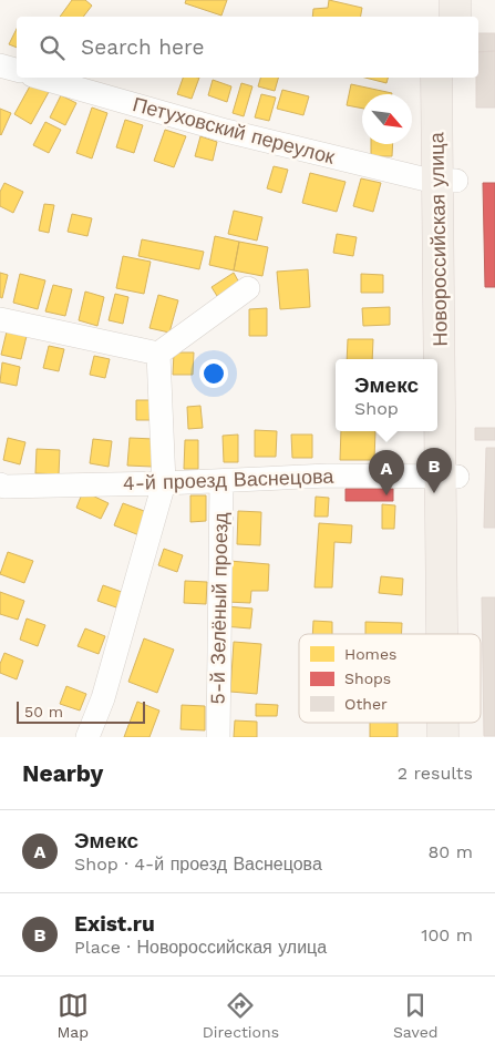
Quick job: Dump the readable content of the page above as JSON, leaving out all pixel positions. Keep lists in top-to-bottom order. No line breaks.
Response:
{"streets":{"main road":["Новороссийская улица"],"street":["Петуховский переулок","4-й проезд Васнецова","5-й Зелёный проезд"]},"crossings":[["Петуховский переулок","Новороссийская улица"],["Новороссийская улица","4-й проезд Васнецова"],["4-й проезд Васнецова","5-й Зелёный проезд"]],"legend":["Homes","Shops","Other"],"scale_bar":"50 m","north":"bottom right","page":{"search":"Search here","popup":["Эмекс","Shop"],"pins":["B","A"],"scale":"50 m","heading":["Nearby","2 results"],"list":[{"mark":"A","name":"Эмекс","note":"Shop · 4-й проезд Васнецова","value":"80 m"},{"mark":"B","name":"Exist.ru","note":"Place · Новороссийская улица","value":"100 m"}],"nav":["Map","Directions","Saved"]}}
